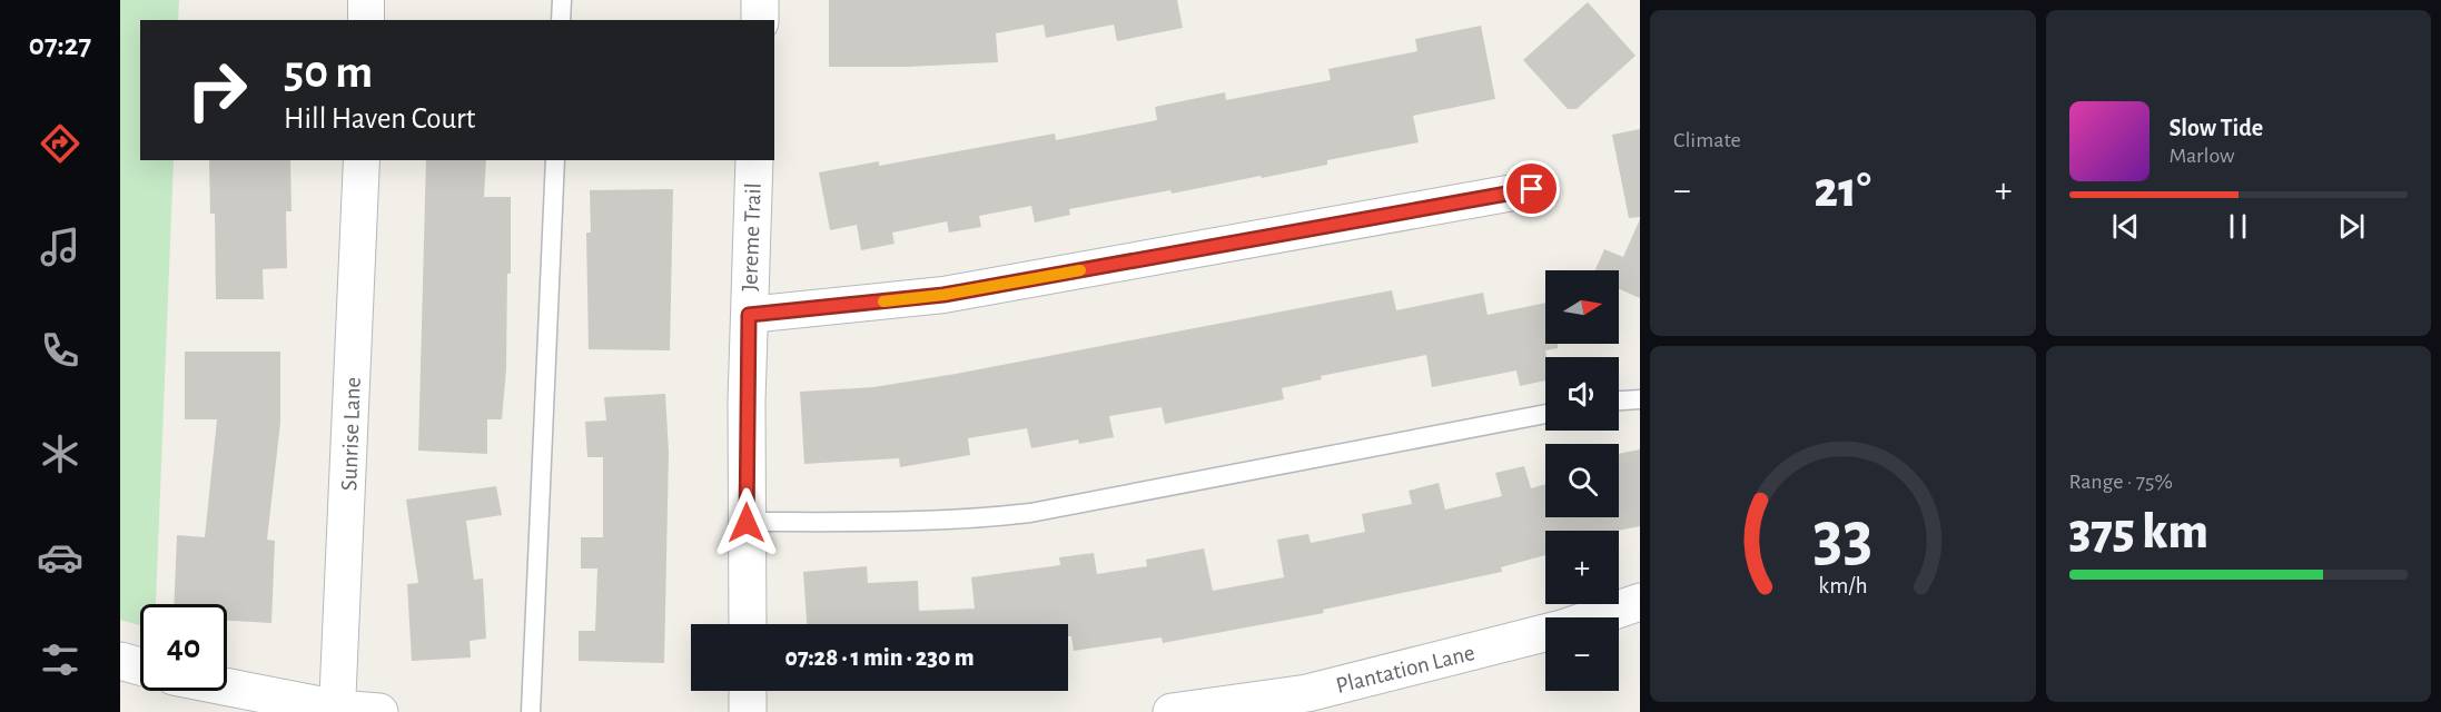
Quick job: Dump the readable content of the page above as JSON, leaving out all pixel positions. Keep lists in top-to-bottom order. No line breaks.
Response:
{"streets":{"street":["Jereme Trail","Sunrise Lane","Plantation Lane"]},"north":"right","page":{"tabs":"07:27","tile":["Climate",["Range · 75%","375 km"]],"turn":["50 m","Hill Haven Court"],"song":["Slow Tide","Marlow"],"heat":["−","21°","+"],"map_buttons":["+","−"],"limit":"40","trip":"07:28 · 1 min · 230 m","gauge":["33","km/h"]}}
